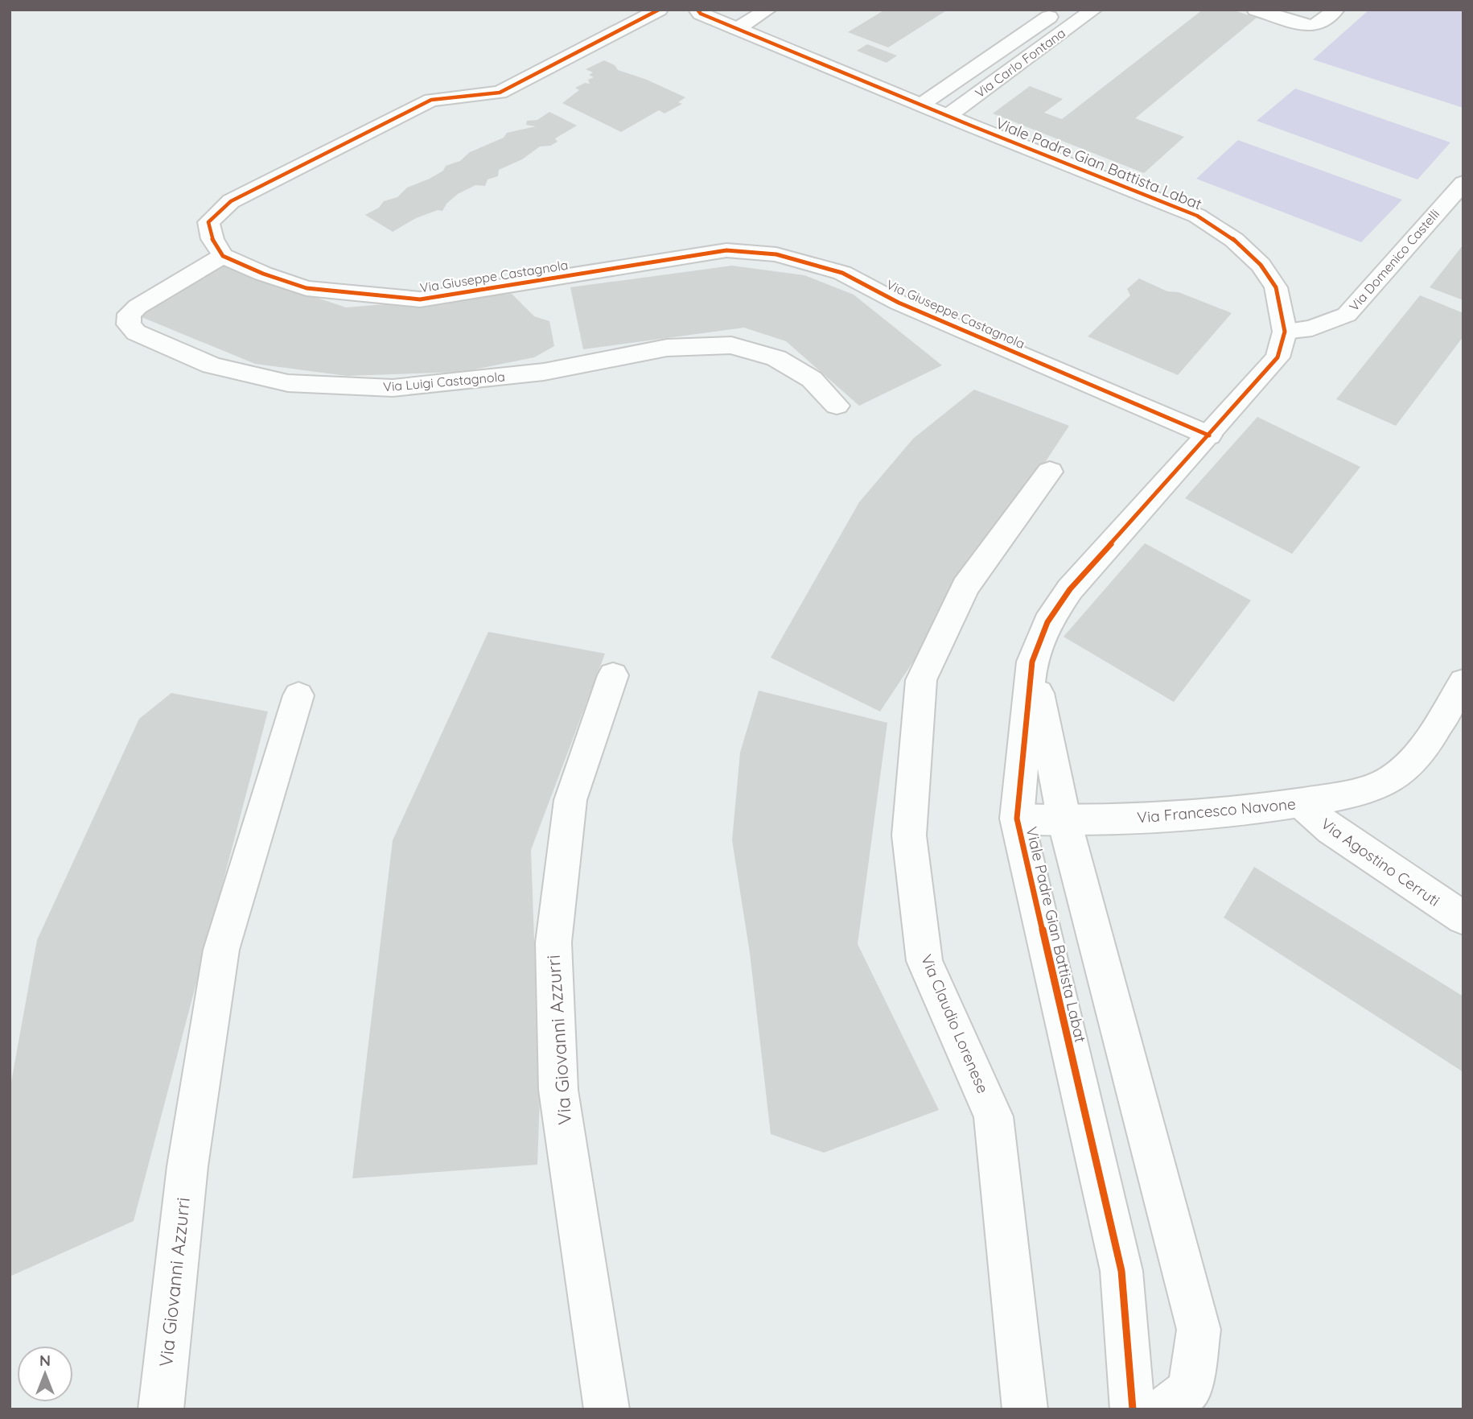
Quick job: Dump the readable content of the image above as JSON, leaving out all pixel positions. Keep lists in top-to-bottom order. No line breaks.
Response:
{"streets":{"street":["Via Carlo Fontana","Viale Padre Gian Battista Labat","Via Domenico Castelli","Via Giuseppe Castagnola","Via Luigi Castagnola","Via Francesco Navone","Via Agostino Cerruti","Via Claudio Lorenese","Via Giovanni Azzurri"]},"crossings":[["Via Carlo Fontana","Viale Padre Gian Battista Labat"],["Viale Padre Gian Battista Labat","Via Domenico Castelli"],["Viale Padre Gian Battista Labat","Via Giuseppe Castagnola"],["Viale Padre Gian Battista Labat","Via Francesco Navone"],["Via Giuseppe Castagnola","Via Luigi Castagnola"],["Via Francesco Navone","Via Agostino Cerruti"]],"north":"top"}
